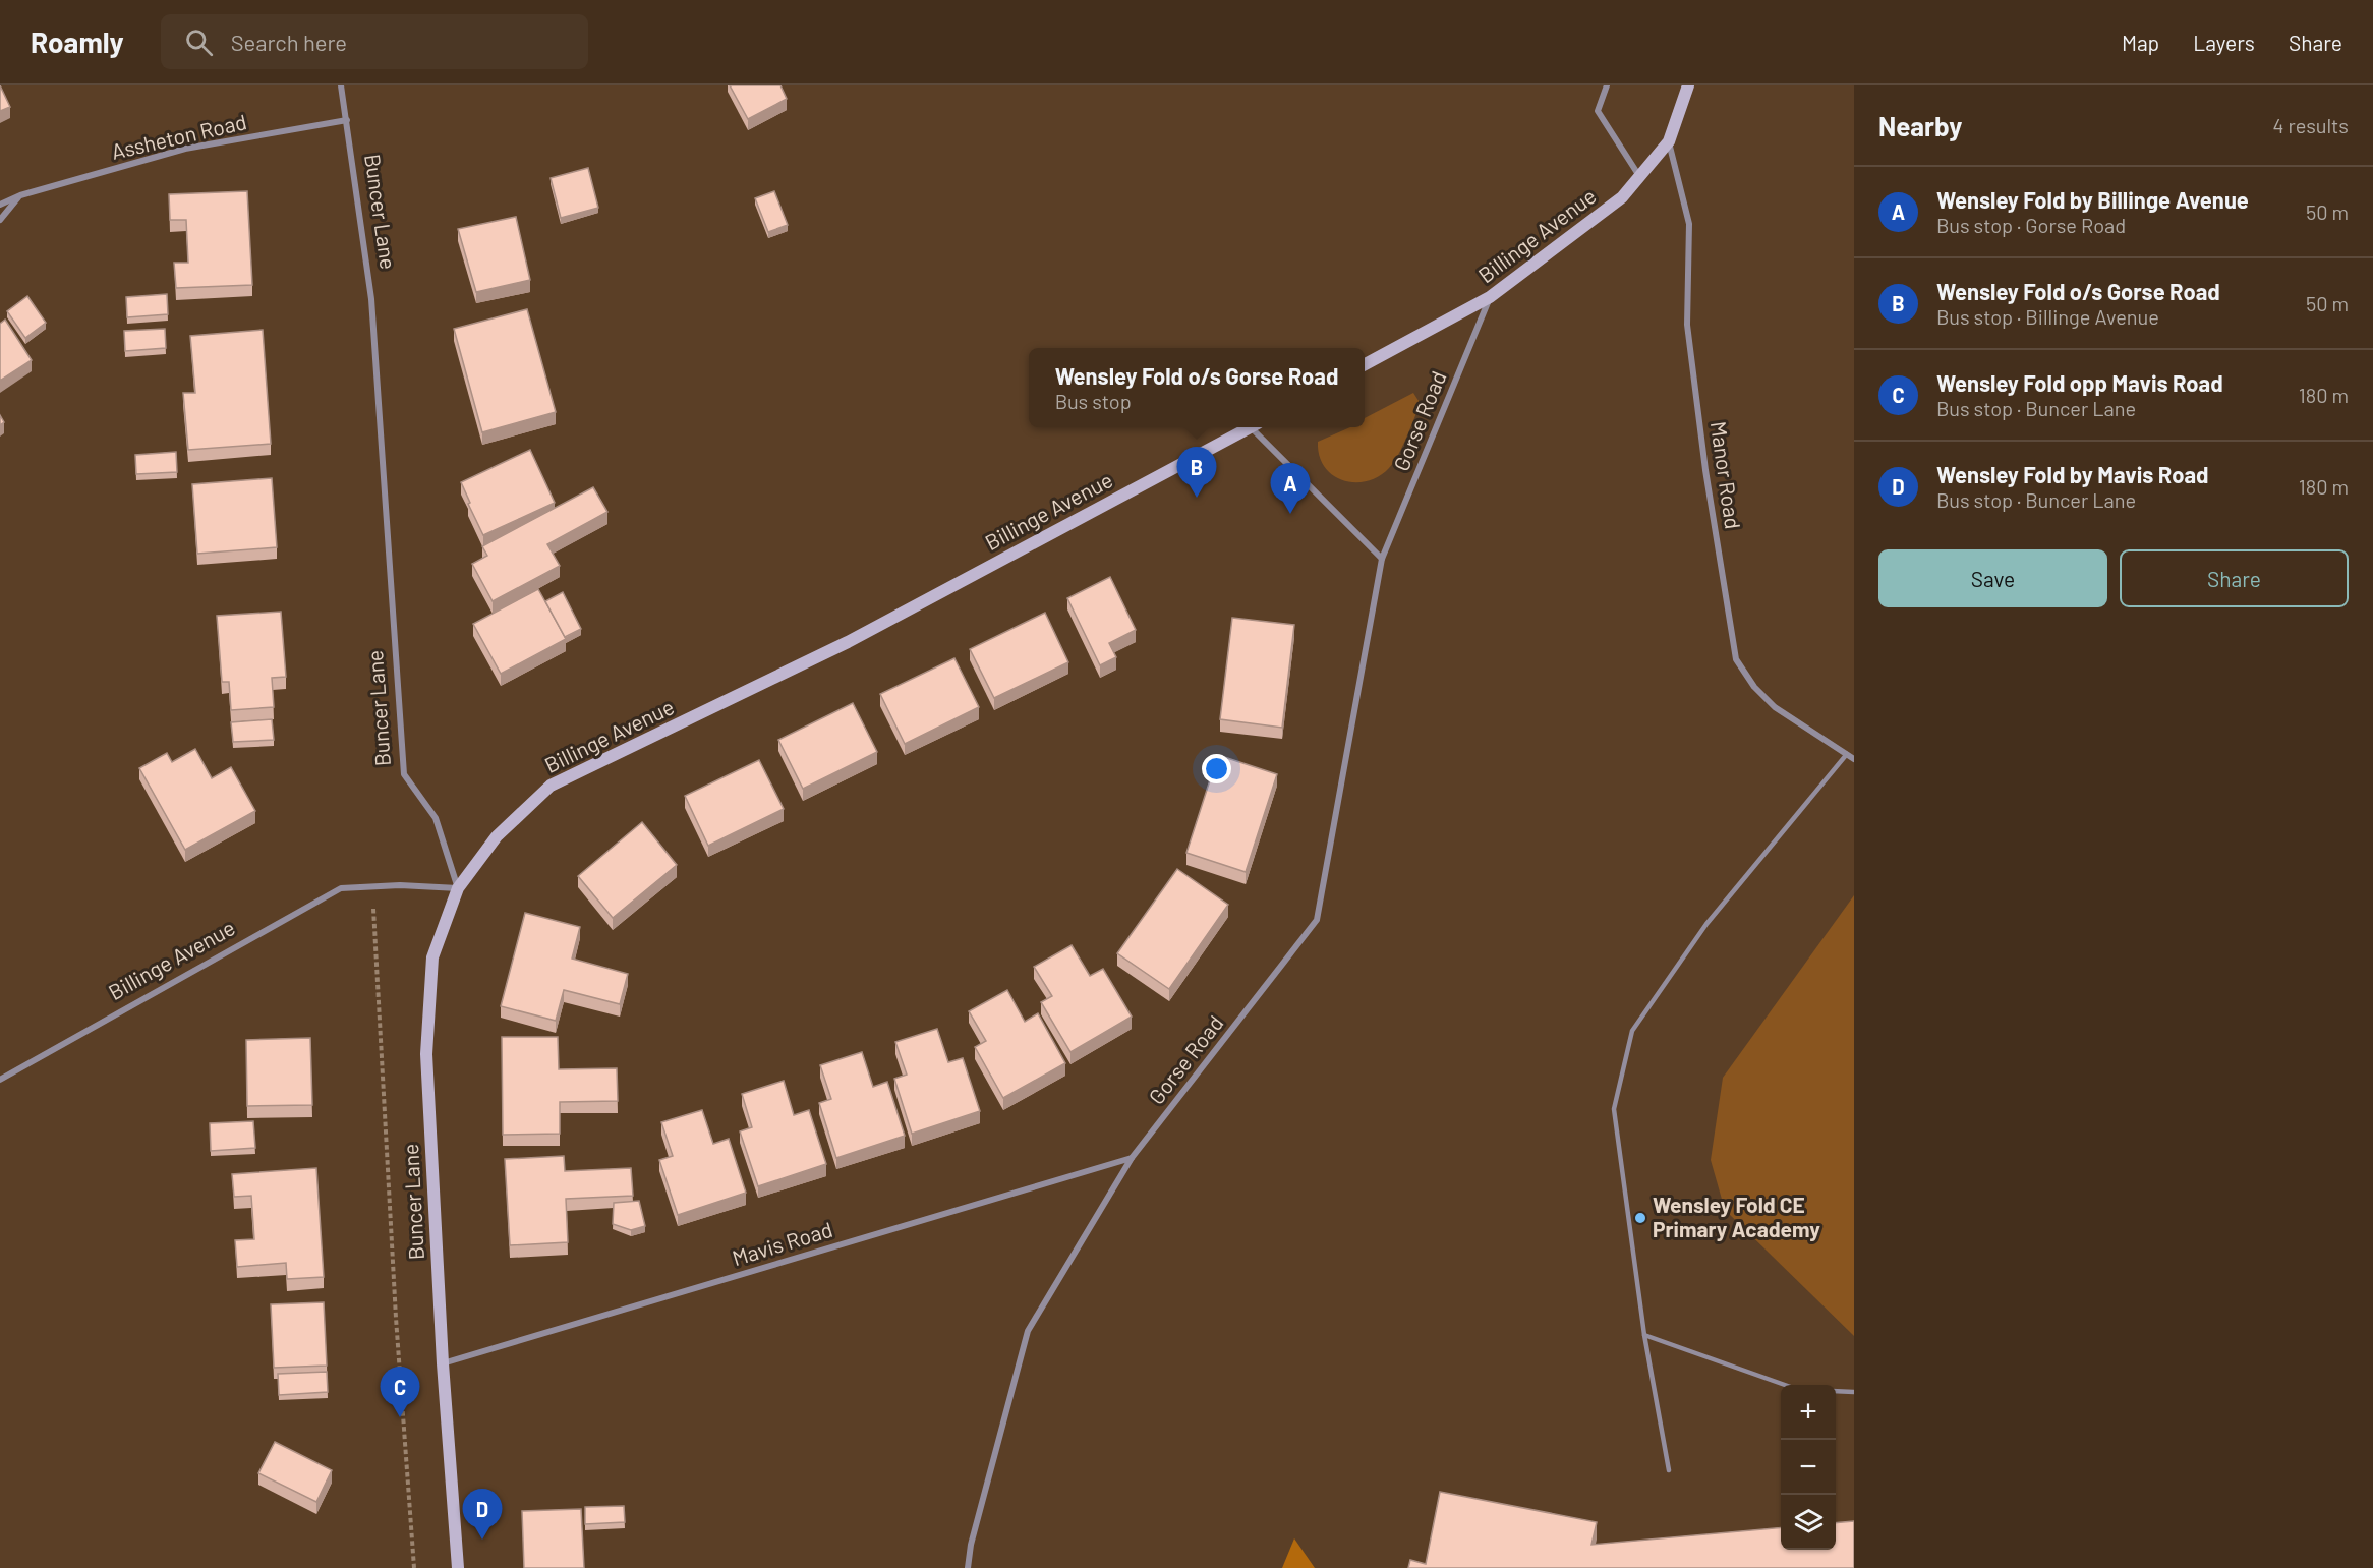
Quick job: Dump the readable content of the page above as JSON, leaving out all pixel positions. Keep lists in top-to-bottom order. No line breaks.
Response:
{"streets":{"main road":["Buncer Lane","Billinge Avenue"],"street":["Assheton Road","Gorse Road","Manor Road","Mavis Road"]},"crossings":[["Assheton Road","Buncer Lane"],["Buncer Lane","Billinge Avenue"],["Buncer Lane","Mavis Road"],["Billinge Avenue","Gorse Road"],["Billinge Avenue","Manor Road"],["Gorse Road","Mavis Road"]],"places":["Wensley Fold CE Primary Academy"],"page":{"header":"Roamly","search":"Search here","nav":["Map","Layers","Share"],"heading":["Nearby","4 results"],"list":[{"mark":"A","name":"Wensley Fold by Billinge Avenue","note":"Bus stop · Gorse Road","value":"50 m"},{"mark":"B","name":"Wensley Fold o/s Gorse Road","note":"Bus stop · Billinge Avenue","value":"50 m"},{"mark":"C","name":"Wensley Fold opp Mavis Road","note":"Bus stop · Buncer Lane","value":"180 m"},{"mark":"D","name":"Wensley Fold by Mavis Road","note":"Bus stop · Buncer Lane","value":"180 m"}],"popup":["Wensley Fold o/s Gorse Road","Bus stop"],"pins":["B","A","C","D"],"buttons":["Save","Share"],"map_buttons":["+","−"]}}
